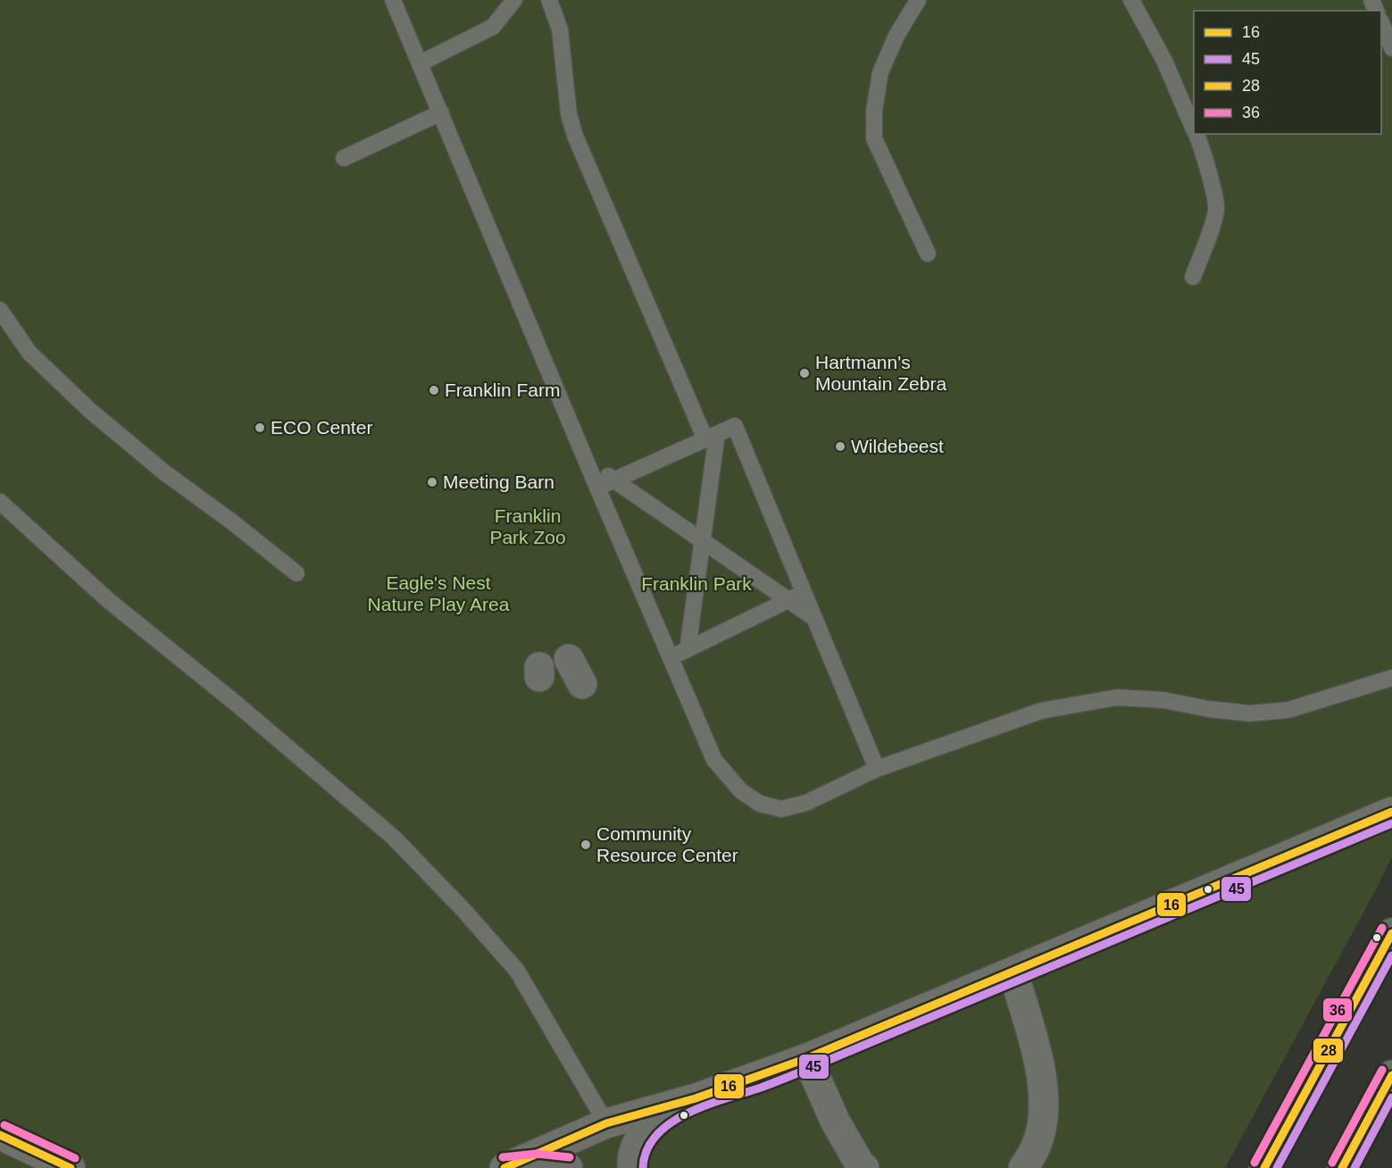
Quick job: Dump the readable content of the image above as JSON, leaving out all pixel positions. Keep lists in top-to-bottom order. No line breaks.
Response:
{"parks":["Franklin Park Zoo","Eagle's Nest Nature Play Area","Franklin Park"],"places":["Hartmann's Mountain Zebra","Franklin Farm","ECO Center","Wildebeest","Meeting Barn","Community Resource Center"],"lines":["transit line 16","transit line 45","transit line 36","transit line 28"],"legend":["16","45","28","36"]}
